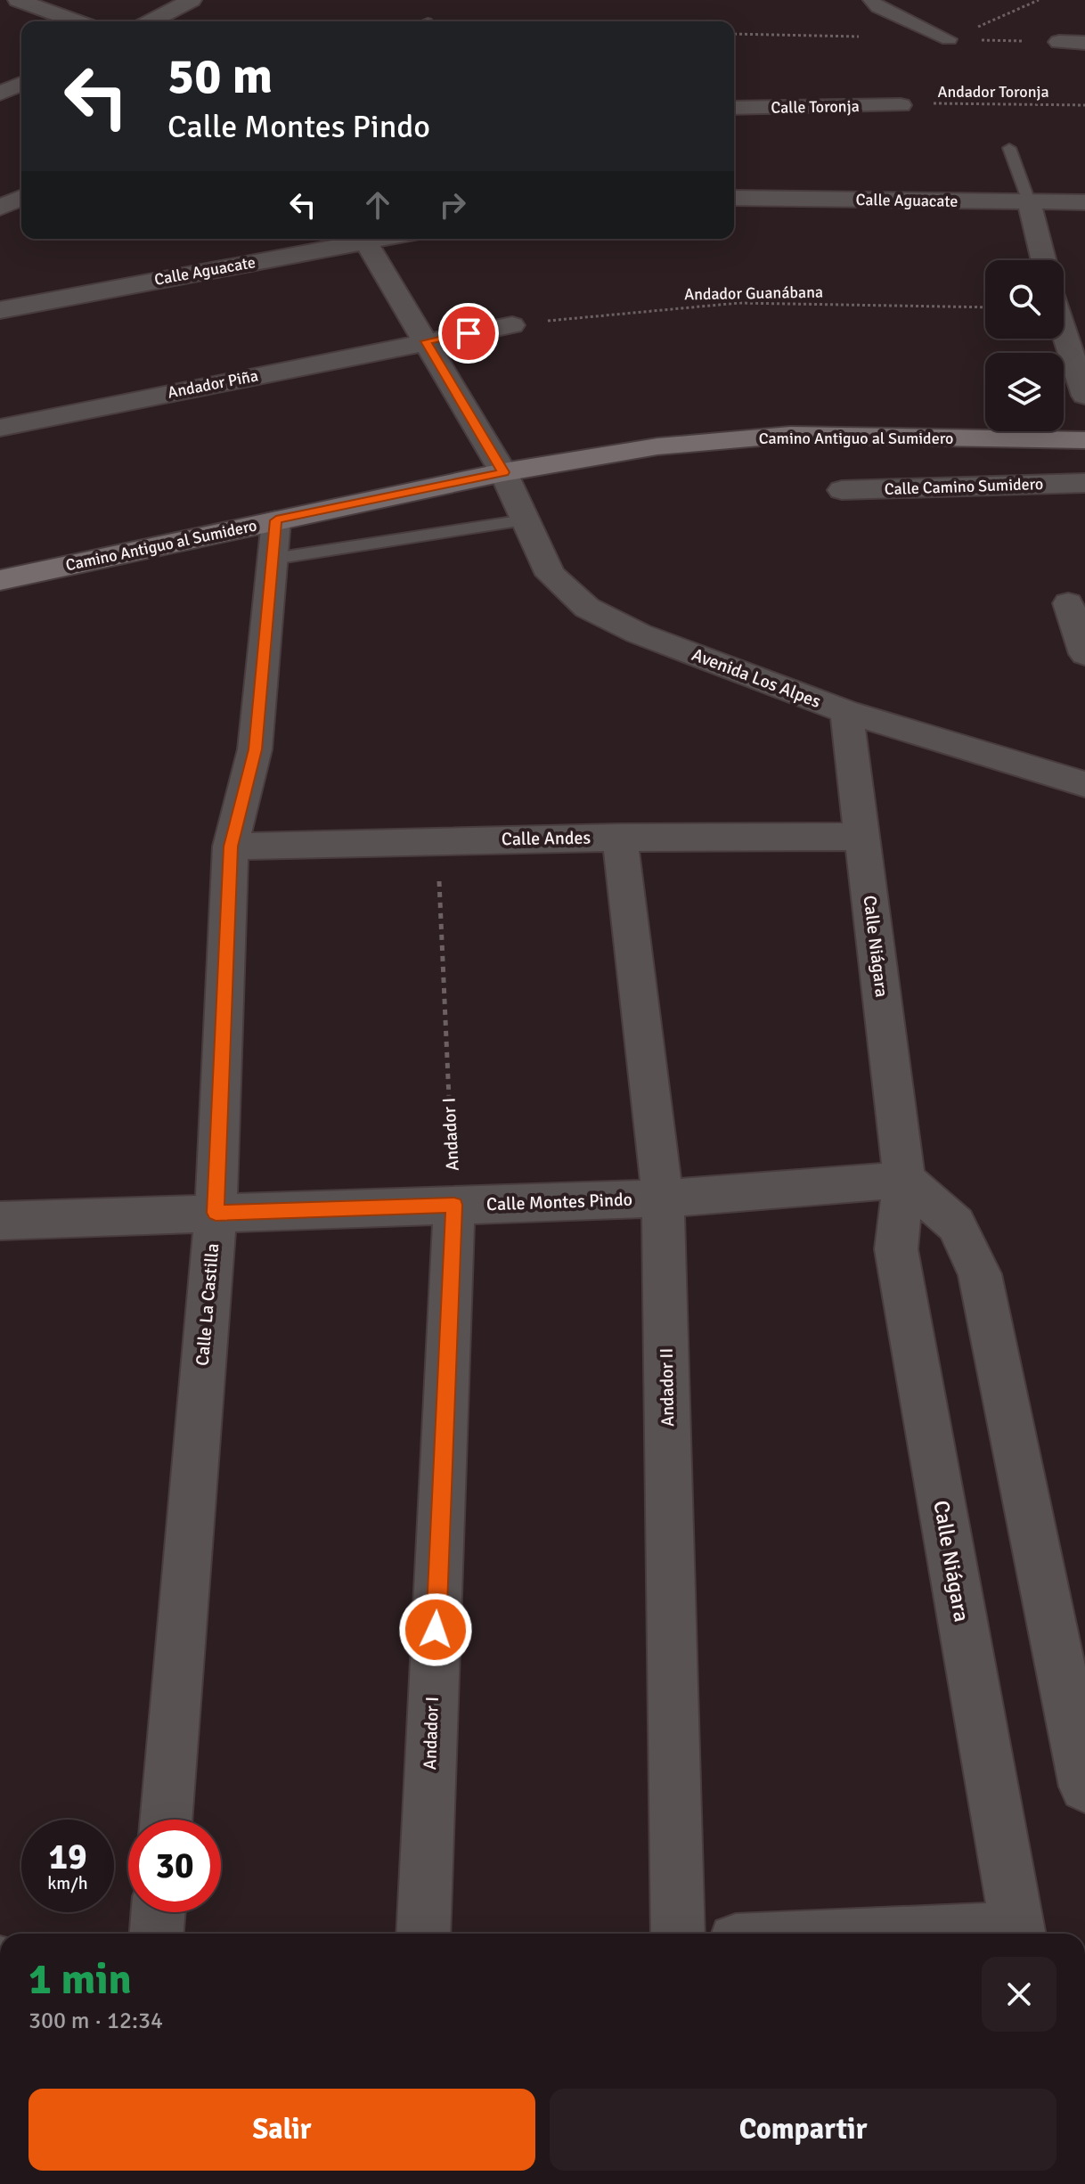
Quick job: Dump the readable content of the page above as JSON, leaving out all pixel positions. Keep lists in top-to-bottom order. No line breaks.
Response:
{"streets":{"main road":["Camino Antiguo al Sumidero"],"street":["Calle Toronja","Calle Aguacate","Andador Piña","Calle Camino Sumidero","Avenida Los Alpes","Calle Andes","Calle Niágara","Andador I","Calle Montes Pindo","Calle La Castilla","Andador II"],"path":["Andador Toronja","Andador Guanábana"]},"crossings":[["Andador Toronja","Calle Toronja"],["Andador Guanábana","Andador Piña"],["Andador Piña","Avenida Los Alpes"],["Camino Antiguo al Sumidero","Avenida Los Alpes"],["Camino Antiguo al Sumidero","Calle La Castilla"],["Avenida Los Alpes","Calle Niágara"],["Calle Andes","Calle Niágara"],["Calle Andes","Andador I"],["Calle Andes","Calle La Castilla"],["Calle Andes","Andador II"],["Calle Niágara","Calle Montes Pindo"],["Andador I","Calle Montes Pindo"],["Calle Montes Pindo","Calle La Castilla"],["Calle Montes Pindo","Andador II"]],"page":{"turn":["50 m","Calle Montes Pindo"],"speed":"19 km/h","limit":"30","heading":["1 min","300 m · 12:34"],"buttons":["Salir","Compartir"]}}
